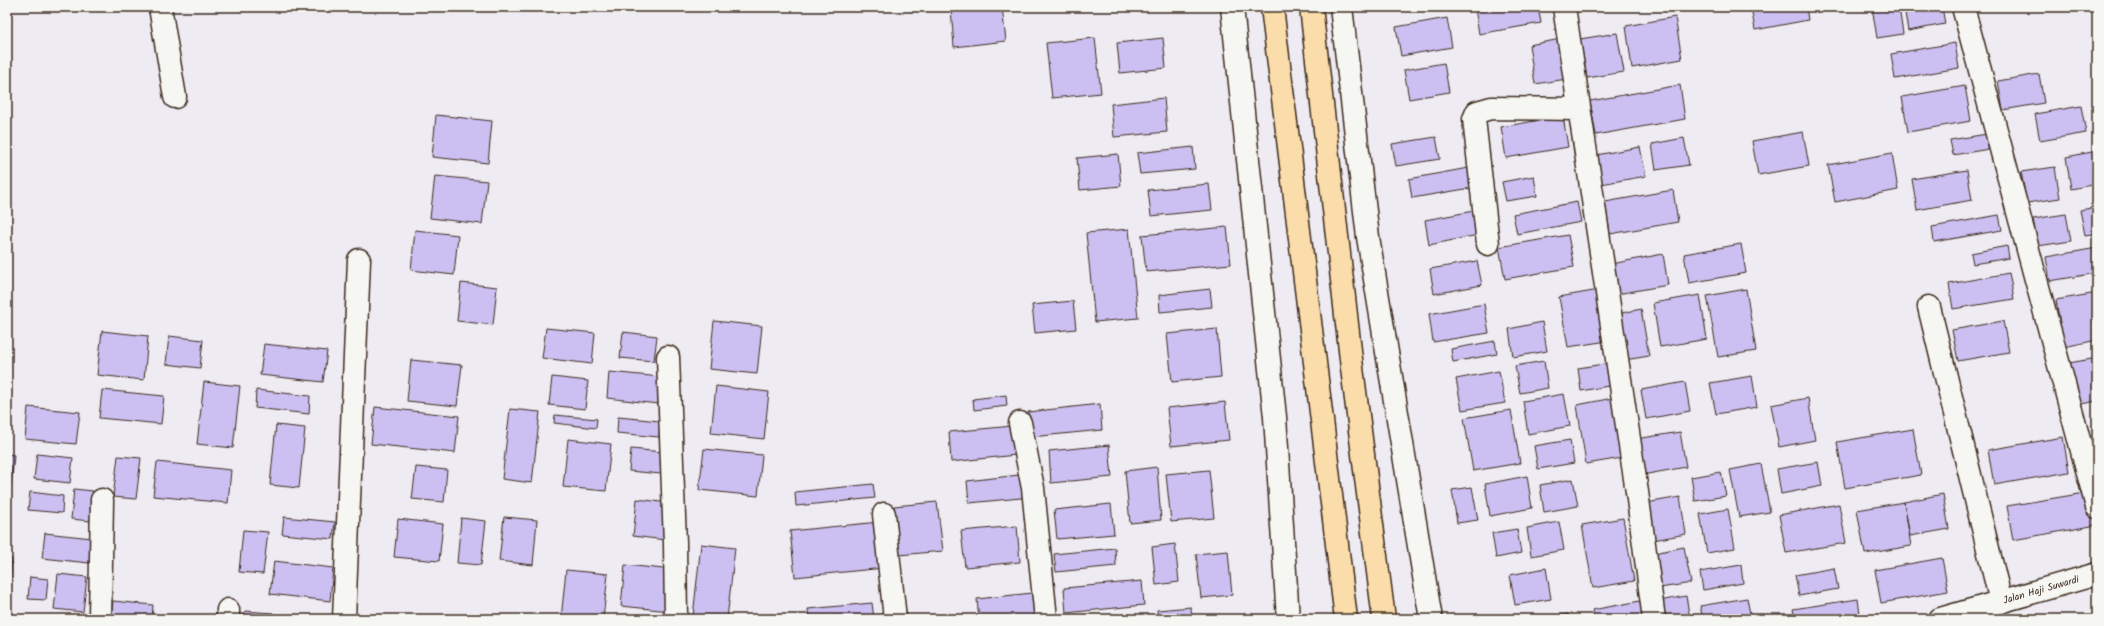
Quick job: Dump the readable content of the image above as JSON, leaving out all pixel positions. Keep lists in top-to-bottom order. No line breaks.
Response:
{"streets":{"street":["Jalan Haji Suwardi"]}}
